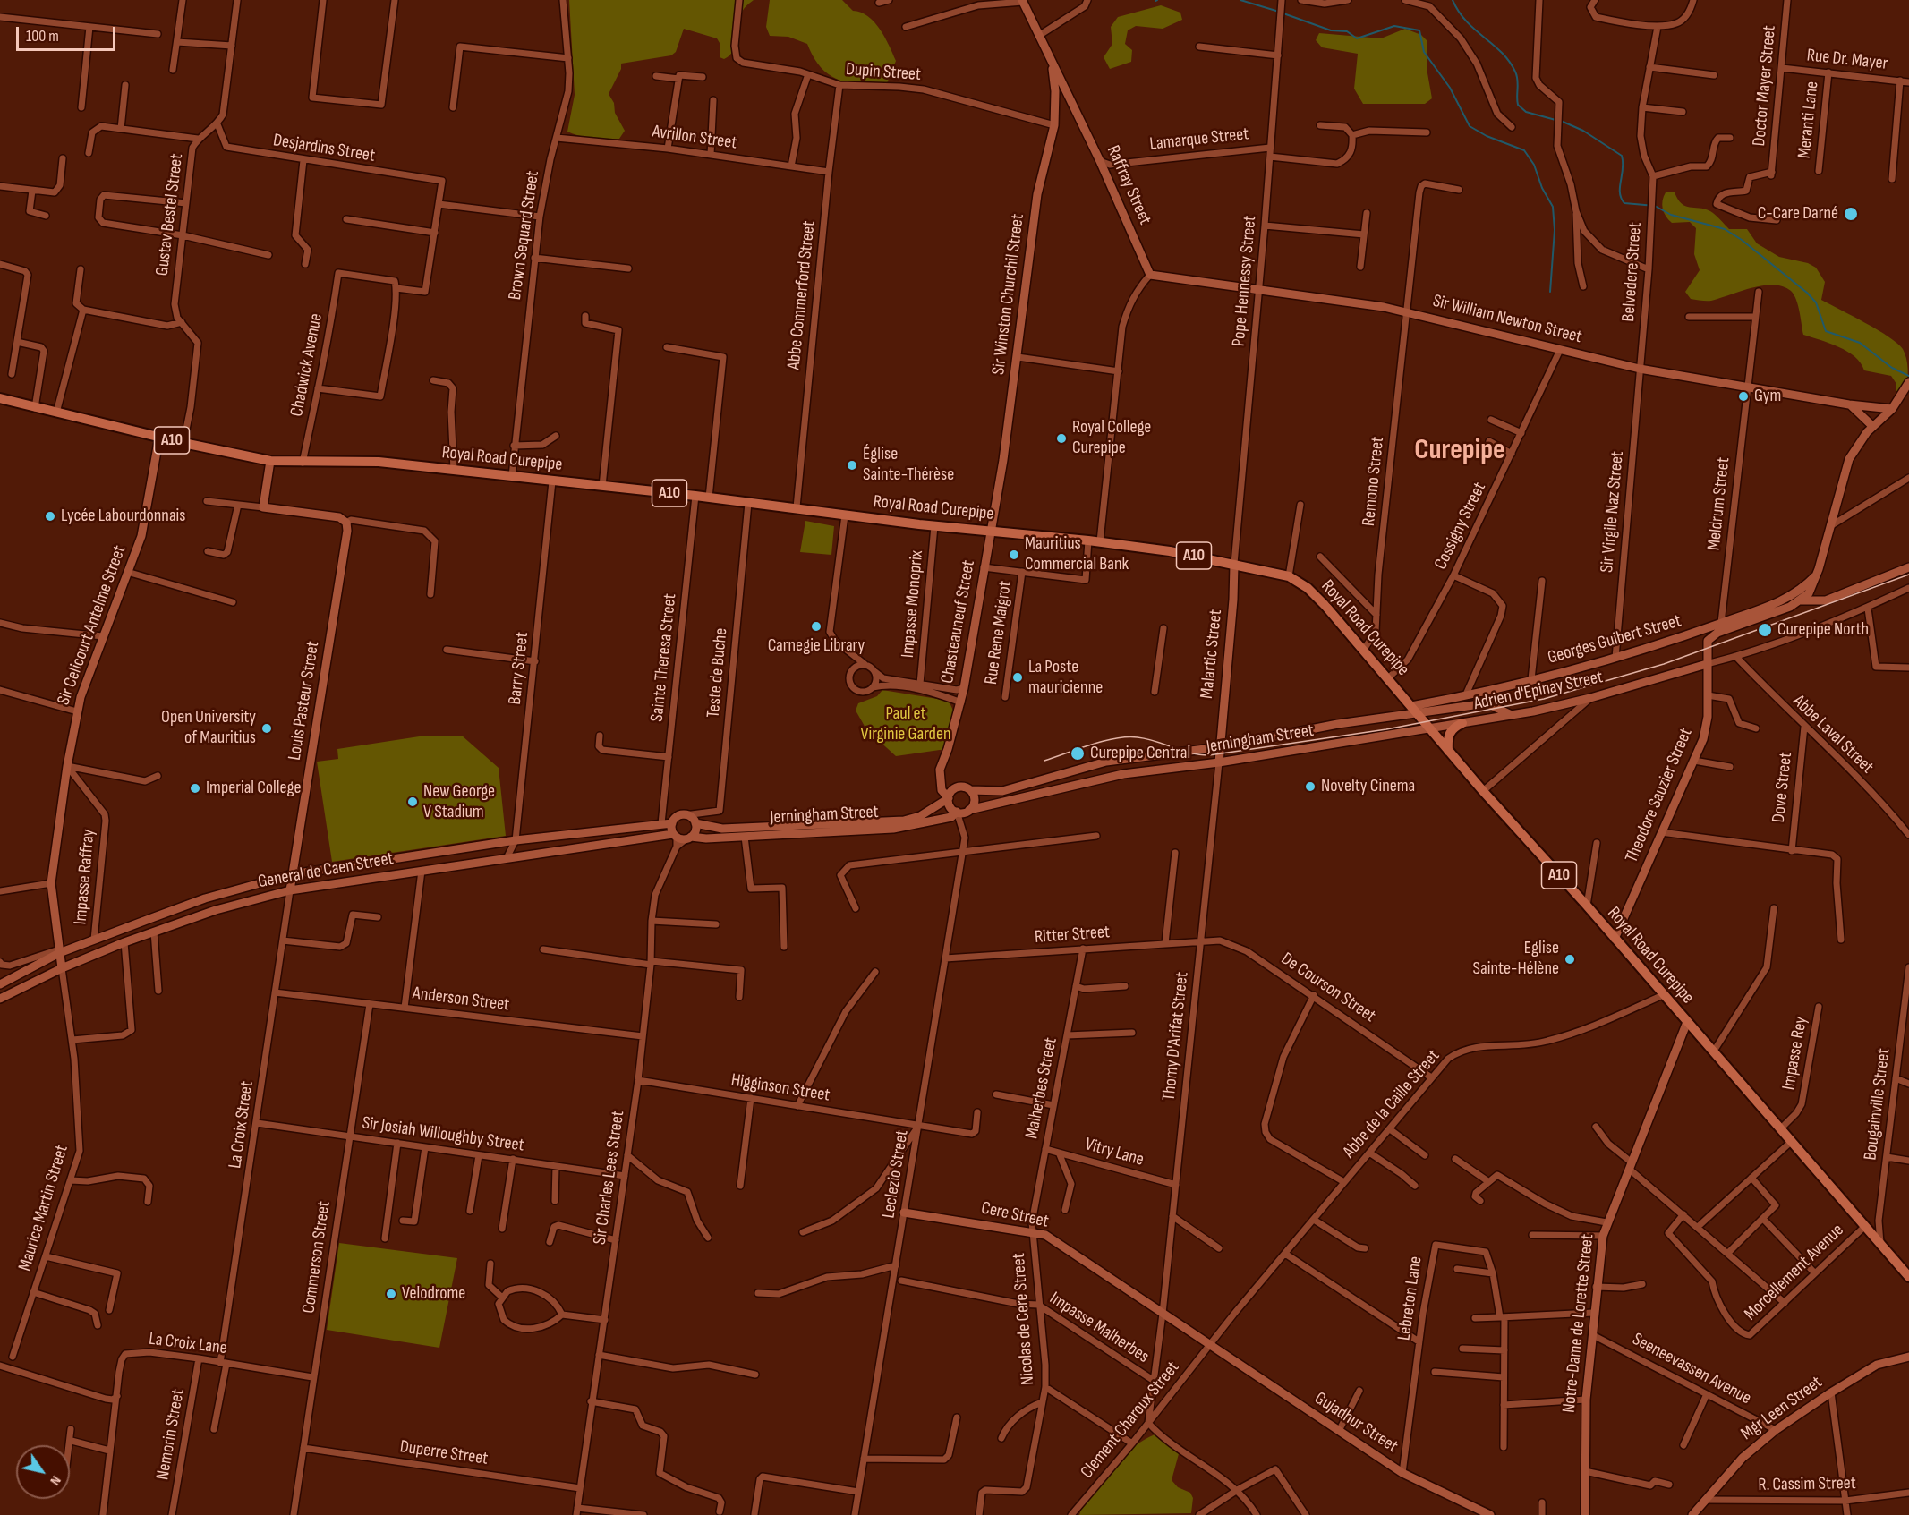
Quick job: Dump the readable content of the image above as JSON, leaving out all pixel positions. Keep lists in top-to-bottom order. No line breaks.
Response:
{"streets":{"main road":["A10","Royal Road Curepipe"],"street":["Rue Dr. Mayer","Dupin Street","Doctor Mayer Street","Meranti Lane","Avrillon Street","Lamarque Street","Desjardins Street","Raffray Street","Gustav Bestel Street","Brown Sequard Street","Belvedere Street","Pope Hennessy Street","Sir Winston Churchil Street","Abbe Commerford Street","Sir William Newton Street","Chadwick Avenue","Remono Street","Meldrum Street","Sir Virgile Naz Street","Cossigny Street","Impasse Monoprix","Chasteauneuf Street","Sir Celicourt Antelme Street","Rue Rene Maigrot","Georges Guibert Street","Malartic Street","Sainte Theresa Street","Barry Street","Teste de Buche","Adrien d'Epinay Street","Louis Pasteur Street","Abbe Laval Street","Jerningham Street","Dove Street","Theodore Sauzier Street","General de Caen Street","Impasse Raffray","Ritter Street","De Courson Street","Anderson Street","Thomy D'Arifat Street","Impasse Rey","Higginson Street","Malherbes Street","Abbe de la Caille Street","Bougainville Street","La Croix Street","Sir Josiah Willoughby Street","Vitry Lane","Leclezio Street","Sir Charles Lees Street","Maurice Martin Street","Cere Street","Commerson Street","Morcellement Avenue","Lebreton Lane","Nicolas de Cere Street","Notre-Dame de Lorette Street","Impasse Malherbes","La Croix Lane","Seeneevassen Avenue","Mgr Leen Street","Clement Charoux Street","Gujadhur Street","Nemorin Street","Duperre Street","R. Cassim Street"]},"crossings":[["Rue Dr. Mayer","Doctor Mayer Street"],["Rue Dr. Mayer","Meranti Lane"],["Dupin Street","Sir Winston Churchil Street"],["Dupin Street","Abbe Commerford Street"],["Avrillon Street","Brown Sequard Street"],["Avrillon Street","Abbe Commerford Street"],["Lamarque Street","Raffray Street"],["Lamarque Street","Pope Hennessy Street"],["Desjardins Street","Gustav Bestel Street"],["Raffray Street","Sir Winston Churchil Street"],["Raffray Street","Sir William Newton Street"],["Gustav Bestel Street","A10"],["Brown Sequard Street","Royal Road Curepipe"],["Belvedere Street","Sir William Newton Street"],["Belvedere Street","Sir Virgile Naz Street"],["Pope Hennessy Street","Sir William Newton Street"],["Pope Hennessy Street","Royal Road Curepipe"],["Pope Hennessy Street","Malartic Street"],["Sir Winston Churchil Street","Royal Road Curepipe"],["Sir Winston Churchil Street","Chasteauneuf Street"],["Abbe Commerford Street","Royal Road Curepipe"],["Sir William Newton Street","Remono Street"],["Sir William Newton Street","Meldrum Street"],["Sir William Newton Street","Sir Virgile Naz Street"],["Sir William Newton Street","Cossigny Street"],["Chadwick Avenue","A10"],["Chadwick Avenue","Royal Road Curepipe"],["A10","Royal Road Curepipe"],["A10","Sir Celicourt Antelme Street"],["Royal Road Curepipe","Remono Street"],["Royal Road Curepipe","Cossigny Street"],["Royal Road Curepipe","Impasse Monoprix"],["Royal Road Curepipe","Chasteauneuf Street"],["Royal Road Curepipe","Georges Guibert Street"],["Royal Road Curepipe","Malartic Street"],["Royal Road Curepipe","Sainte Theresa Street"],["Royal Road Curepipe","Barry Street"],["Royal Road Curepipe","Teste de Buche"],["Royal Road Curepipe","Adrien d'Epinay Street"],["Royal Road Curepipe","Jerningham Street"],["Royal Road Curepipe","Theodore Sauzier Street"],["Royal Road Curepipe","Impasse Rey"],["Royal Road Curepipe","Abbe de la Caille Street"],["Royal Road Curepipe","Bougainville Street"],["Royal Road Curepipe","Morcellement Avenue"],["Royal Road Curepipe","Notre-Dame de Lorette Street"],["Meldrum Street","Georges Guibert Street"],["Sir Virgile Naz Street","Georges Guibert Street"],["Sir Celicourt Antelme Street","General de Caen Street"],["Sir Celicourt Antelme Street","Impasse Raffray"],["Sir Celicourt Antelme Street","Maurice Martin Street"],["Georges Guibert Street","Jerningham Street"],["Malartic Street","Jerningham Street"],["Malartic Street","Thomy D'Arifat Street"],["Sainte Theresa Street","General de Caen Street"],["Barry Street","General de Caen Street"],["Adrien d'Epinay Street","Jerningham Street"],["Adrien d'Epinay Street","Theodore Sauzier Street"],["Louis Pasteur Street","General de Caen Street"],["Louis Pasteur Street","La Croix Street"],["Abbe Laval Street","Dove Street"],["Jerningham Street","General de Caen Street"],["Jerningham Street","Thomy D'Arifat Street"],["Jerningham Street","Leclezio Street"],["Jerningham Street","Sir Charles Lees Street"],["General de Caen Street","Impasse Raffray"],["General de Caen Street","La Croix Street"],["General de Caen Street","Sir Charles Lees Street"],["General de Caen Street","Maurice Martin Street"],["Ritter Street","De Courson Street"],["Ritter Street","Thomy D'Arifat Street"],["Ritter Street","Malherbes Street"],["Ritter Street","Leclezio Street"],["De Courson Street","Thomy D'Arifat Street"],["De Courson Street","Abbe de la Caille Street"],["Anderson Street","La Croix Street"],["Anderson Street","Sir Charles Lees Street"],["Anderson Street","Commerson Street"],["Thomy D'Arifat Street","Vitry Lane"],["Thomy D'Arifat Street","Cere Street"],["Thomy D'Arifat Street","Impasse Malherbes"],["Thomy D'Arifat Street","Clement Charoux Street"],["Higginson Street","Leclezio Street"],["Higginson Street","Sir Charles Lees Street"],["Malherbes Street","Vitry Lane"],["Malherbes Street","Cere Street"],["Malherbes Street","Nicolas de Cere Street"],["Abbe de la Caille Street","Cere Street"],["Abbe de la Caille Street","Clement Charoux Street"],["Abbe de la Caille Street","Gujadhur Street"],["La Croix Street","Sir Josiah Willoughby Street"],["La Croix Street","La Croix Lane"],["Sir Josiah Willoughby Street","Sir Charles Lees Street"],["Sir Josiah Willoughby Street","Commerson Street"],["Leclezio Street","Cere Street"],["Sir Charles Lees Street","Duperre Street"],["Cere Street","Nicolas de Cere Street"],["Cere Street","Clement Charoux Street"],["Cere Street","Gujadhur Street"],["Commerson Street","La Croix Lane"],["Commerson Street","Duperre Street"],["Lebreton Lane","Gujadhur Street"],["Nicolas de Cere Street","Impasse Malherbes"],["Notre-Dame de Lorette Street","Seeneevassen Avenue"],["La Croix Lane","Nemorin Street"],["Seeneevassen Avenue","Mgr Leen Street"],["Mgr Leen Street","R. Cassim Street"],["Clement Charoux Street","Gujadhur Street"]],"districts":["Curepipe"],"parks":["Paul et Virginie Garden"],"places":["C-Care Darné","Gym","Royal College Curepipe","Église Sainte-Thérèse","Lycée Labourdonnais","Mauritius Commercial Bank","Carnegie Library","Curepipe North","La Poste mauricienne","Open University of Mauritius","Curepipe Central","Novelty Cinema","Imperial College","New George V Stadium","Eglise Sainte-Hélène","Velodrome"],"scale_bar":"100 m","north":"bottom right"}
